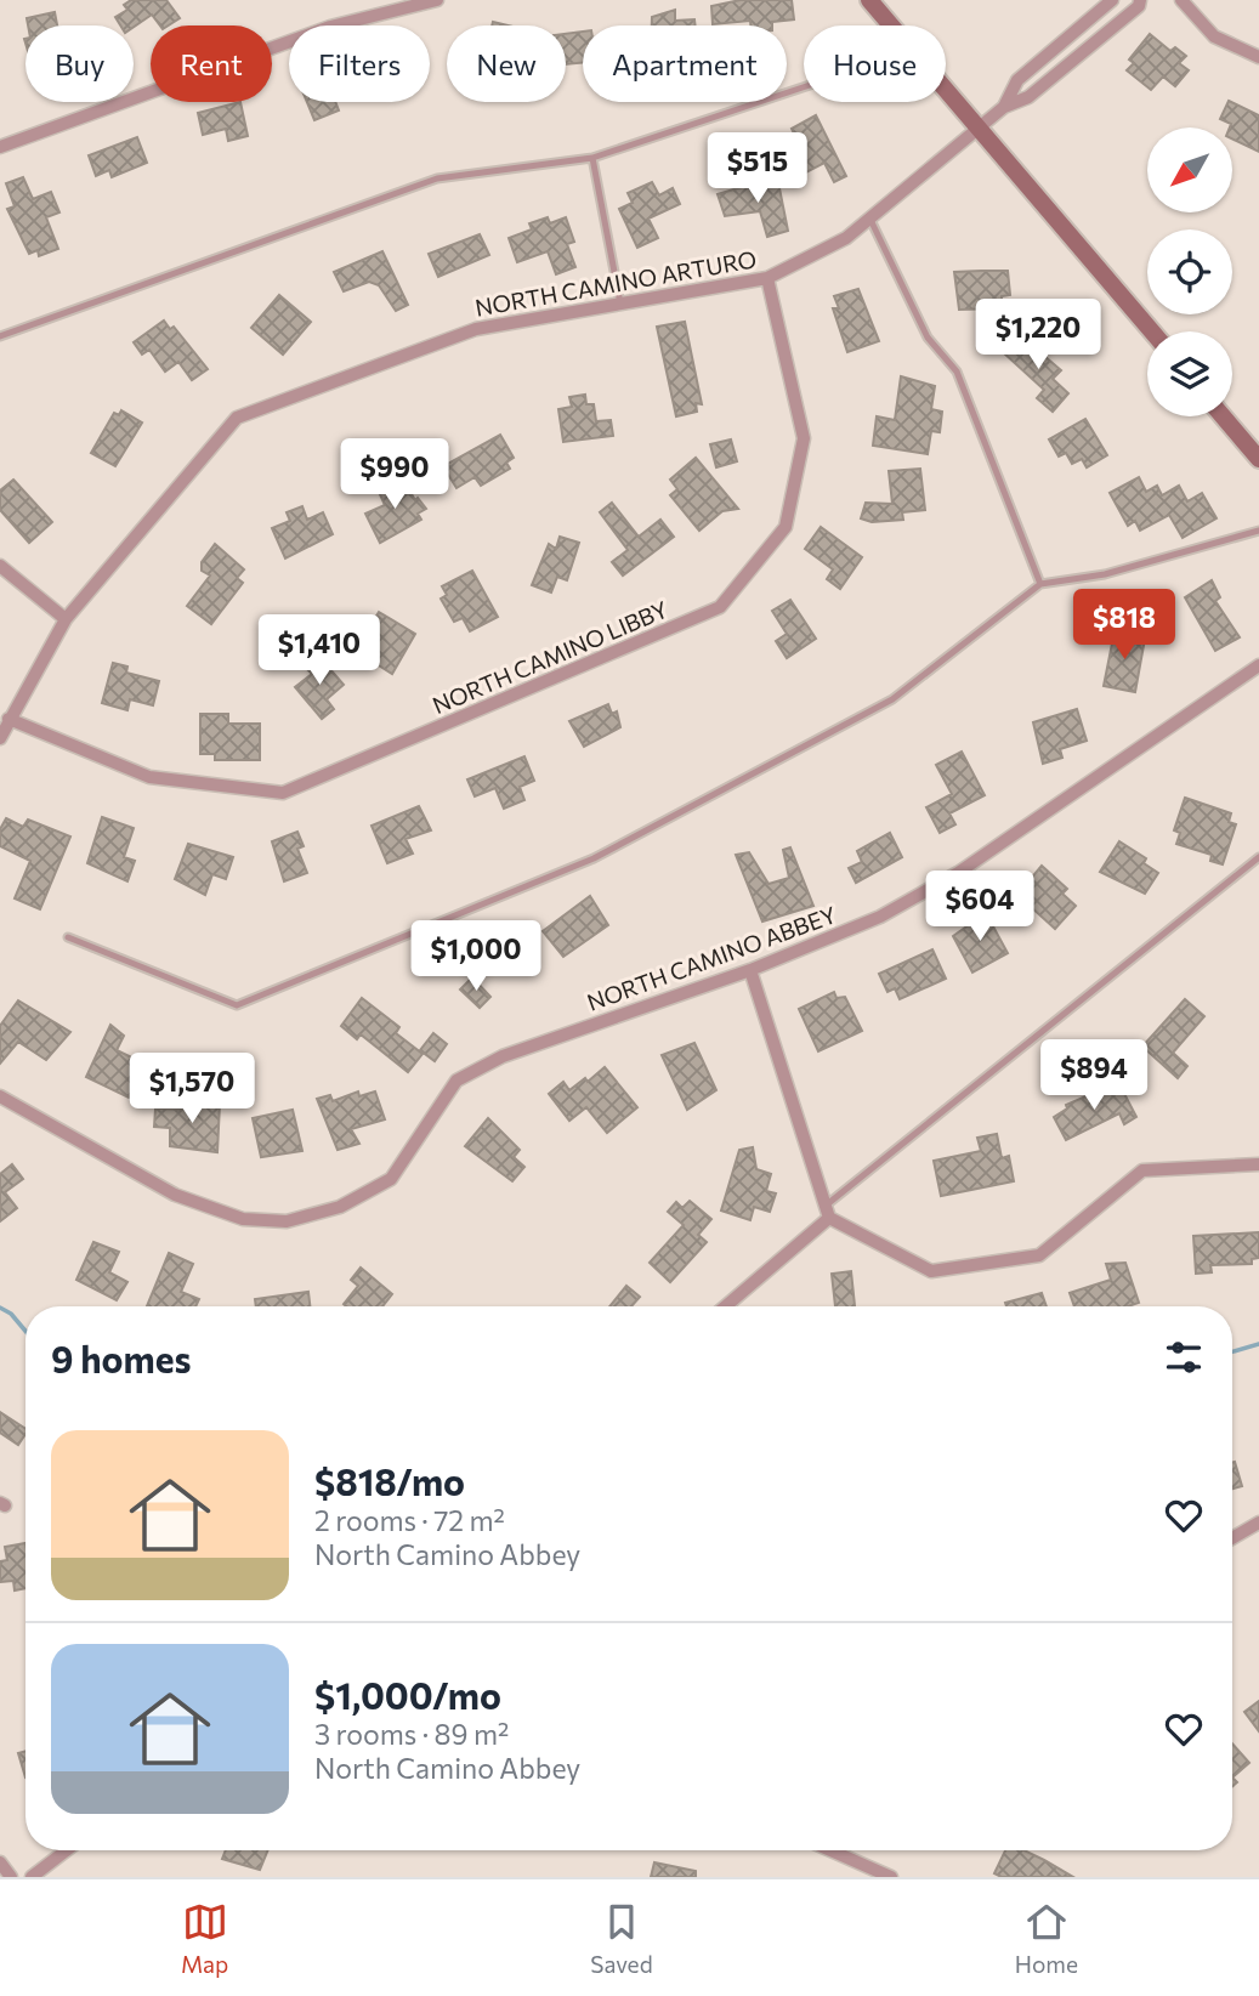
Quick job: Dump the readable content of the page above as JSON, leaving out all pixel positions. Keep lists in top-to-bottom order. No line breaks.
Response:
{"streets":{"street":["NORTH CAMINO ARTURO","NORTH CAMINO LIBBY","NORTH CAMINO ABBEY"]},"crossings":[["NORTH CAMINO ARTURO","NORTH CAMINO LIBBY"]],"north":"bottom left","page":{"chip":["Buy","Rent","Filters","New","Apartment","House"],"price":["$515","$1,220","$990","$818","$1,410","$604","$1,000","$894","$1,570"],"heading":"9 homes","list":[{"name":"$818/mo","note":"2 rooms · 72 m² · North Camino Abbey"},{"name":"$1,000/mo","note":"3 rooms · 89 m² · North Camino Abbey"}],"tabs":["Map","Saved","Home"]}}
